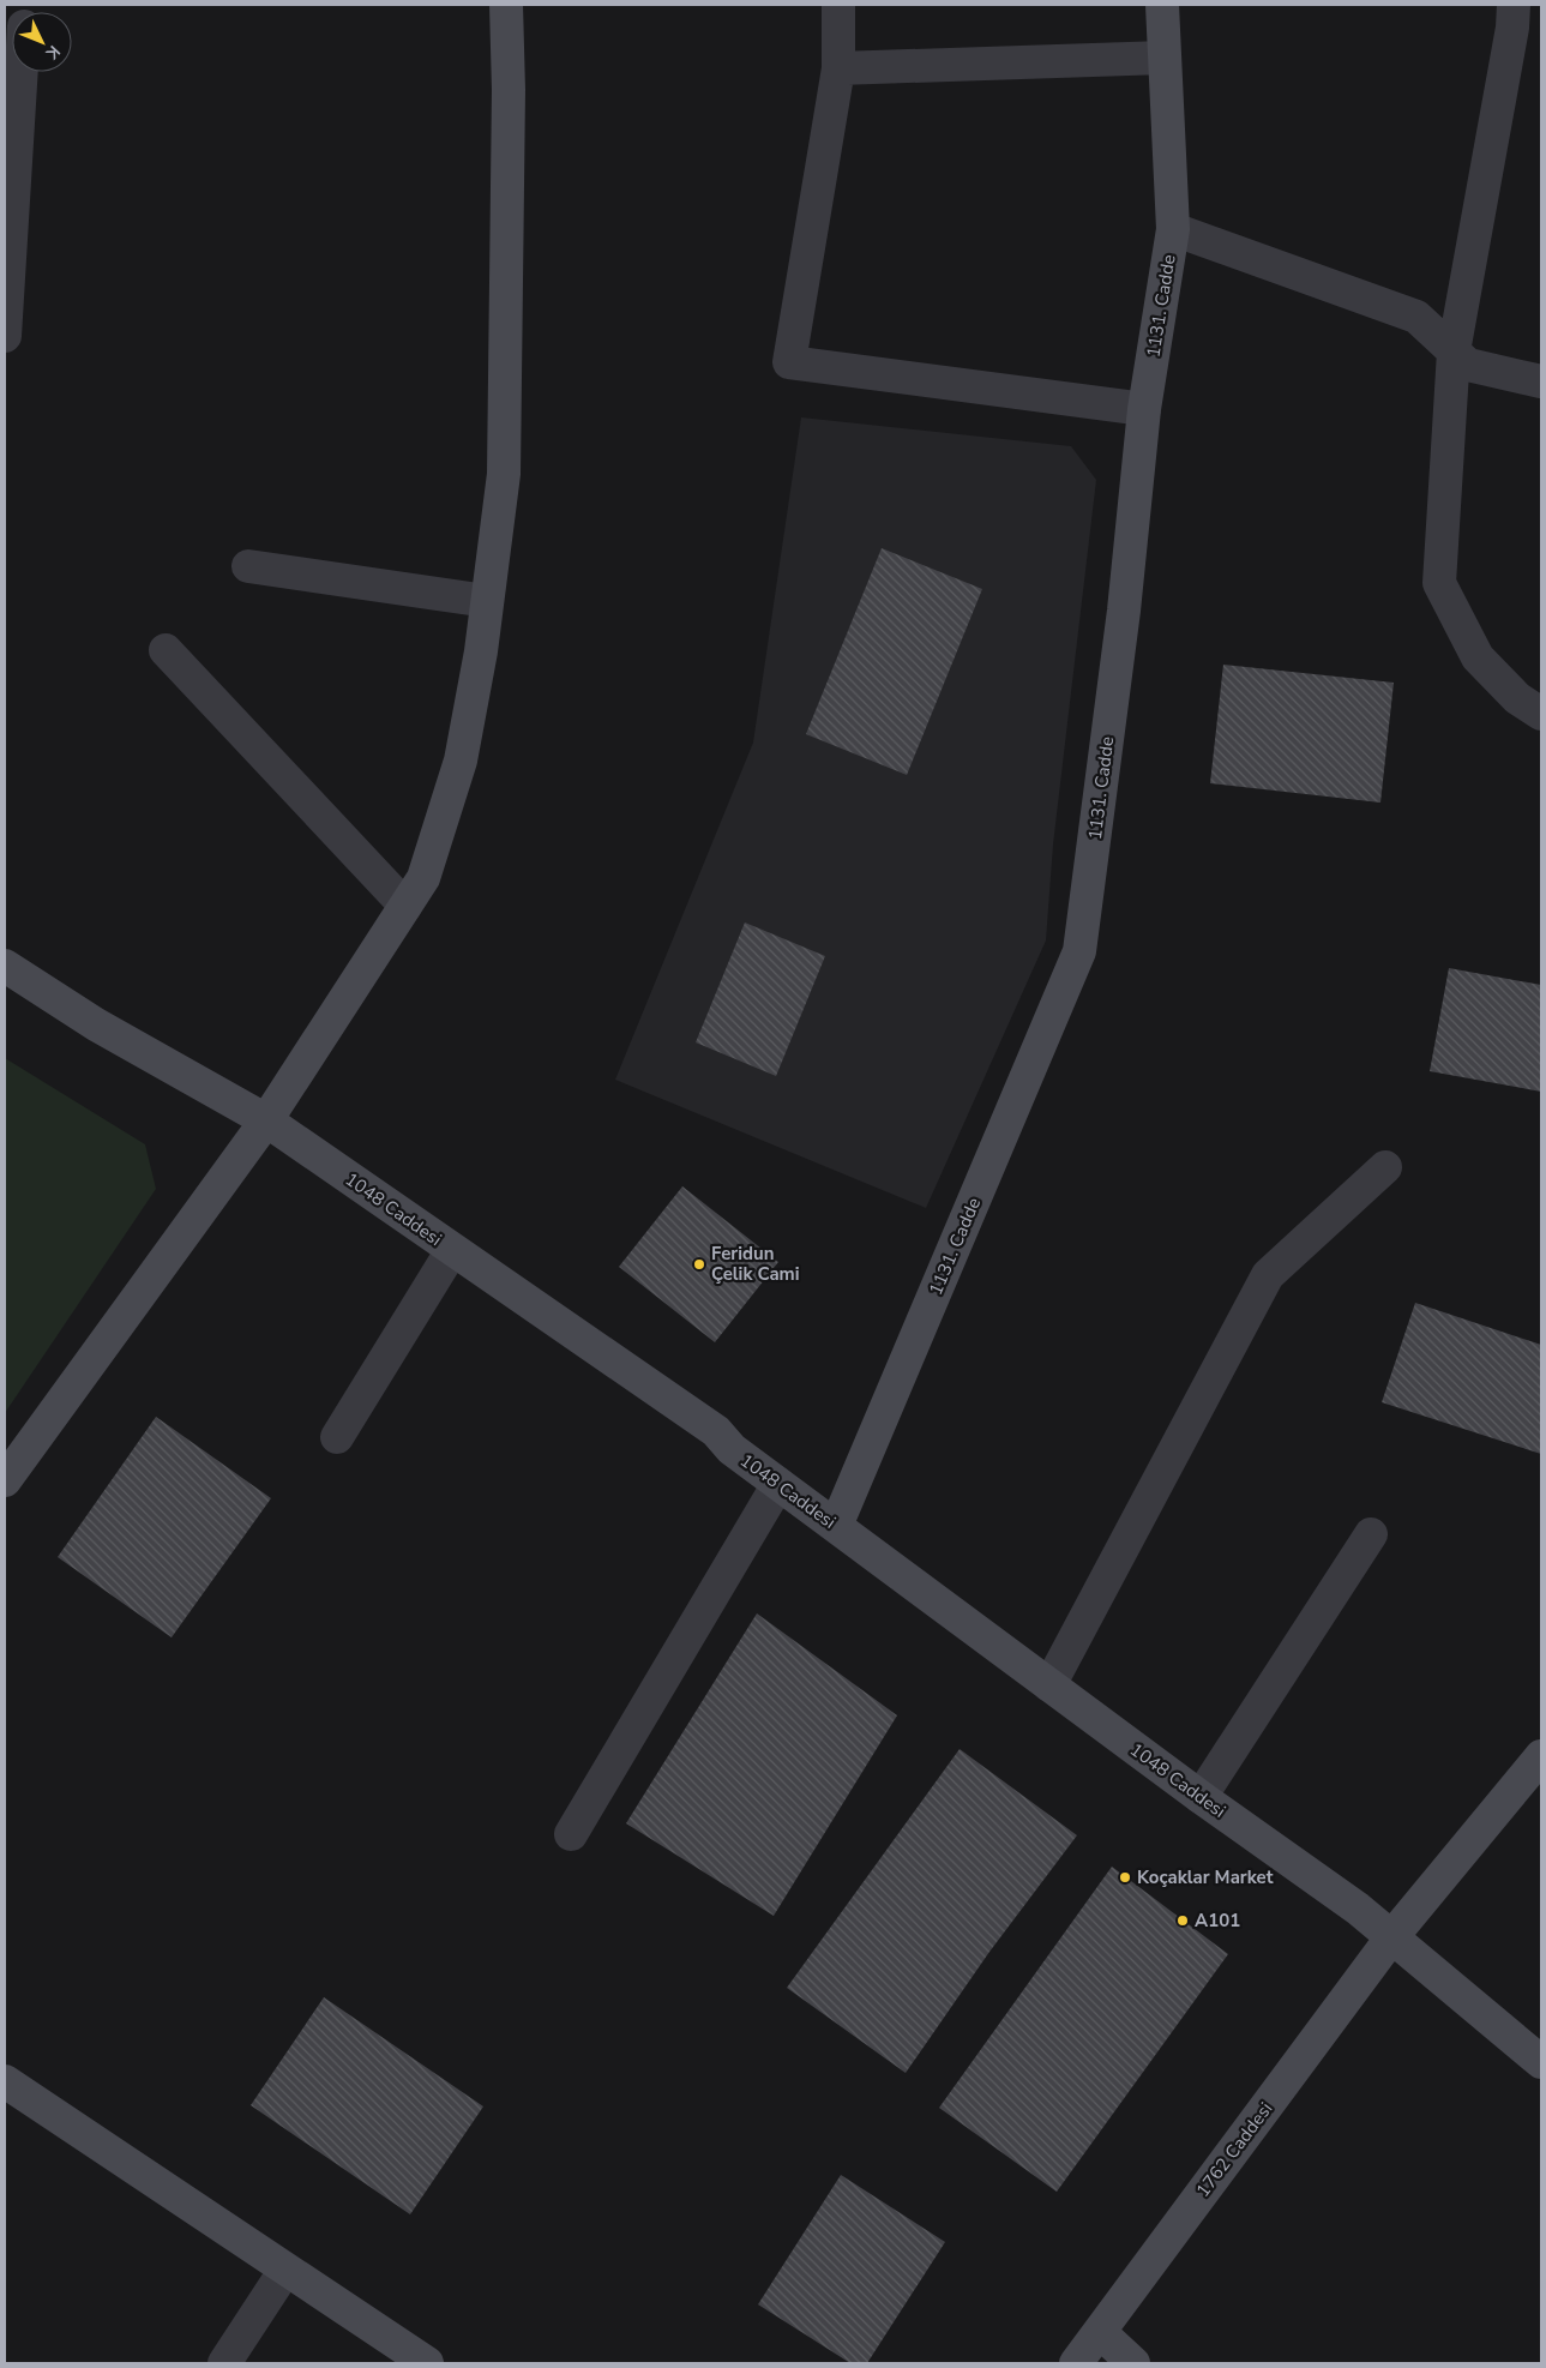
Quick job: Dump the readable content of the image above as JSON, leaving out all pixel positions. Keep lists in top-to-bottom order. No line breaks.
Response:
{"streets":{"street":["1131. Cadde","1048 Caddesi","1762 Caddesi"]},"crossings":[["1131. Cadde","1048 Caddesi"],["1048 Caddesi","1762 Caddesi"]],"places":["Feridun Çelik Cami","Koçaklar Market","A101"],"north":"bottom right"}
